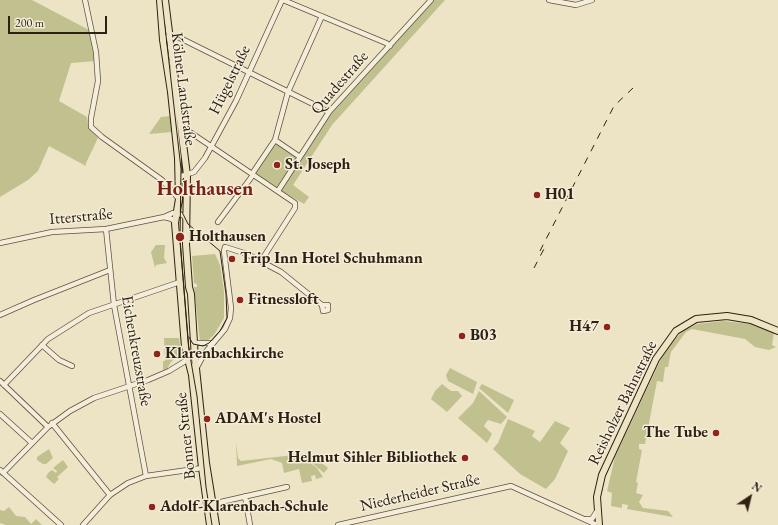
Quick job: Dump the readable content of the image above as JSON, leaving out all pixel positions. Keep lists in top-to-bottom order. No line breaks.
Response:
{"streets":{"main road":["Kölner Landstraße","Reisholzer Bahnstraße","Bonner Straße"],"street":["Hügelstraße","Quadestraße","Itterstraße","Eichenkreuzstraße","Niederheider Straße"]},"crossings":[["Hügelstraße","Kölner Landstraße"],["Hügelstraße","Bonner Straße"],["Kölner Landstraße","Bonner Straße"],["Itterstraße","Eichenkreuzstraße"],["Itterstraße","Bonner Straße"]],"districts":["Holthausen"],"places":["St. Joseph","H01","Holthausen","Trip Inn Hotel Schuhmann","Fitnessloft","H47","B03","Klarenbachkirche","ADAM's Hostel","The Tube","Helmut Sihler Bibliothek","Adolf-Klarenbach-Schule"],"scale_bar":"200 m","north":"top right"}
